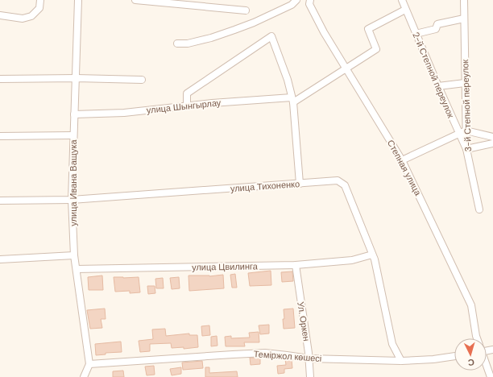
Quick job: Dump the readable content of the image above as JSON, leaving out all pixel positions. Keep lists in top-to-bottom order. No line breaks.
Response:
{"streets":{"street":["2-й Степной переулок","3-й Степной переулок","улица Шынгырлау","Степная улица","улица Ивана Ващука","улица Тихоненко","улица Цвилинга","Ул. Оркен","Теміржол көшесі"]},"crossings":[["2-й Степной переулок","3-й Степной переулок"],["улица Шынгырлау","улица Ивана Ващука"],["улица Ивана Ващука","улица Тихоненко"],["улица Ивана Ващука","улица Цвилинга"],["улица Ивана Ващука","Теміржол көшесі"],["улица Тихоненко","улица Цвилинга"],["улица Тихоненко","Теміржол көшесі"],["улица Цвилинга","Ул. Оркен"],["Ул. Оркен","Теміржол көшесі"]],"north":"bottom"}
